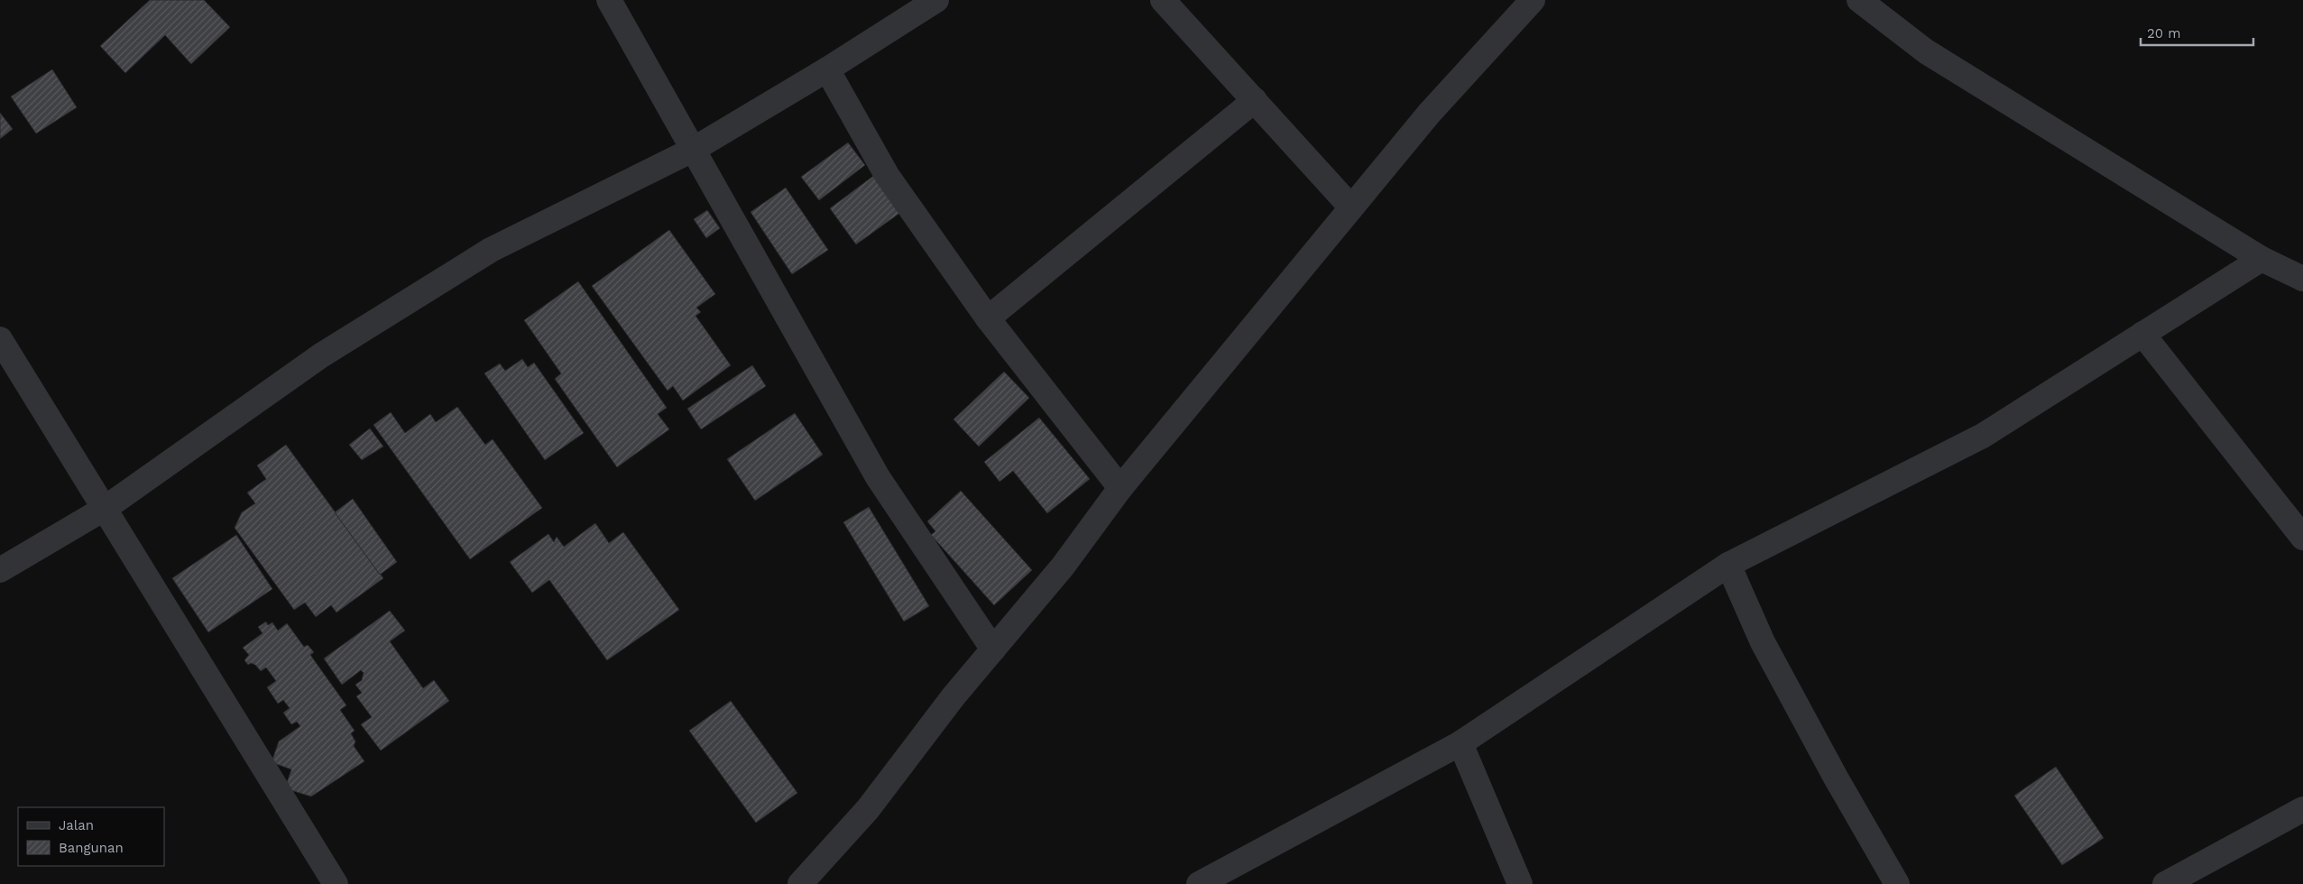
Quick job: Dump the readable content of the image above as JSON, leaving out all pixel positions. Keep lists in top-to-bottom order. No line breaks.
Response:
{"legend":["Jalan","Bangunan"],"scale_bar":"20 m"}
